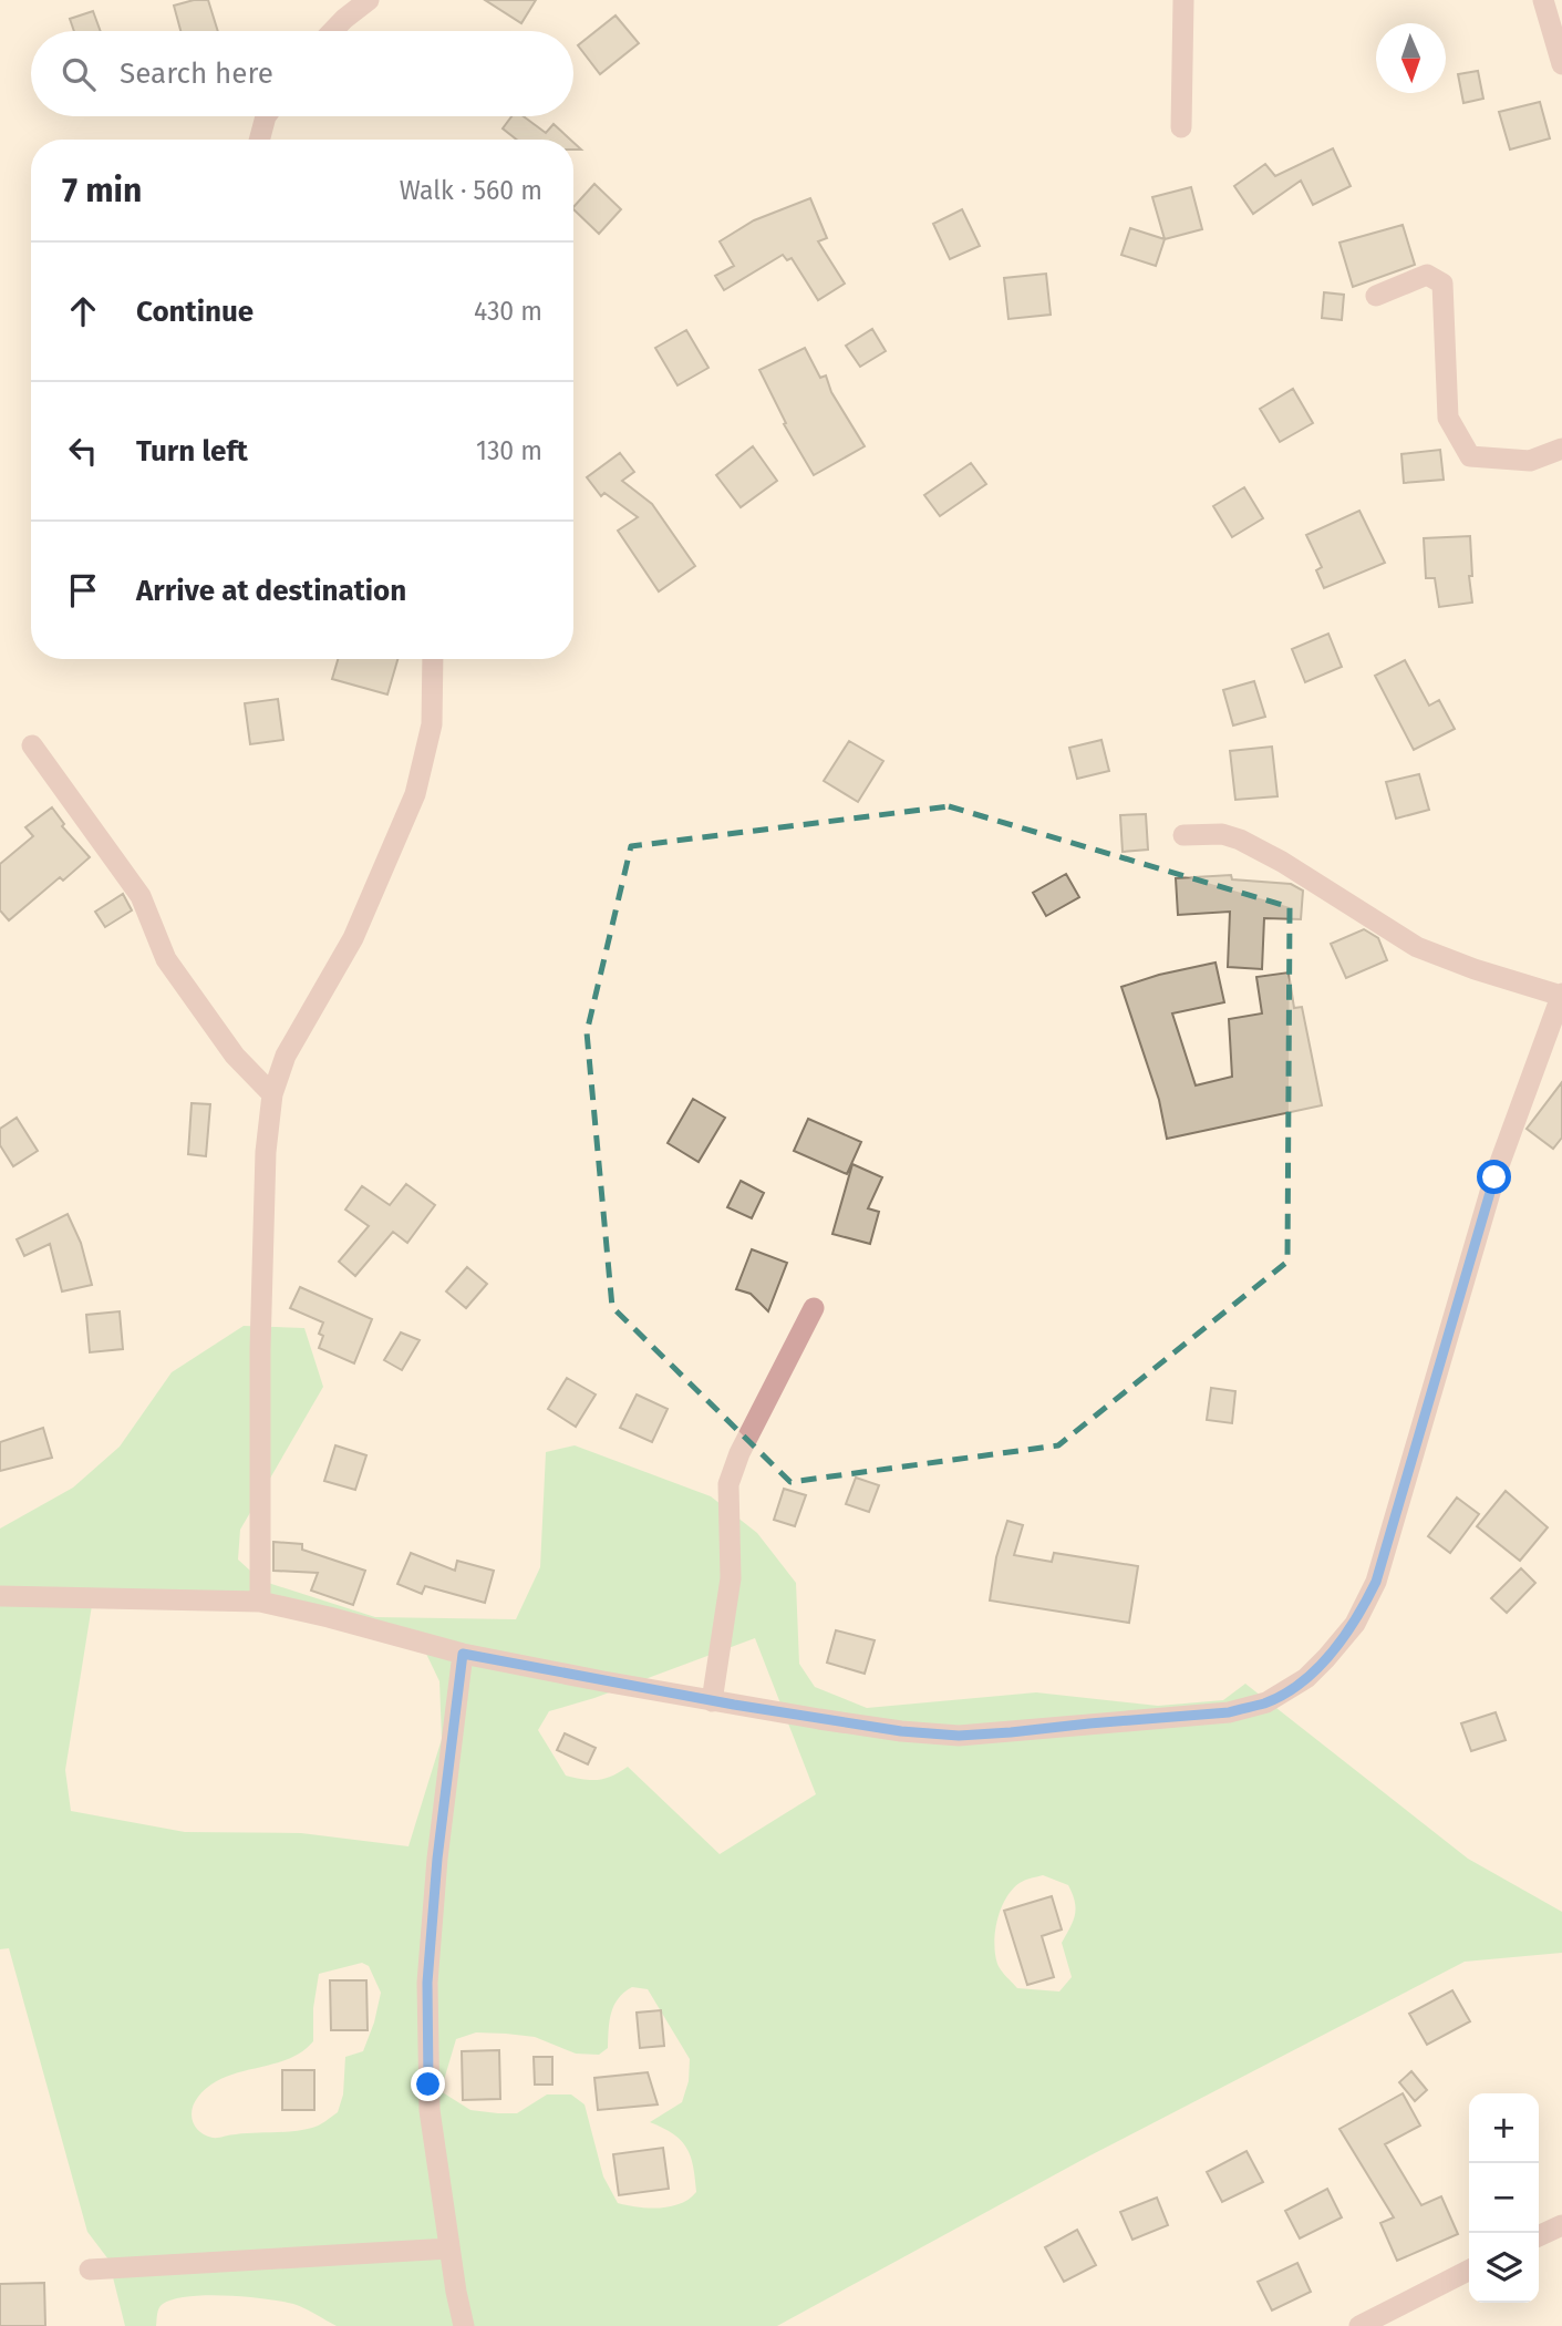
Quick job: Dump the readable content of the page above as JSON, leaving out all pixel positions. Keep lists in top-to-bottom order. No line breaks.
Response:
{"north":"bottom","page":{"search":"Search here","heading":["7 min","Walk · 560 m"],"list":[["Continue","430 m"],["Turn left","130 m"],"Arrive at destination"],"map_buttons":["+","−"]}}
